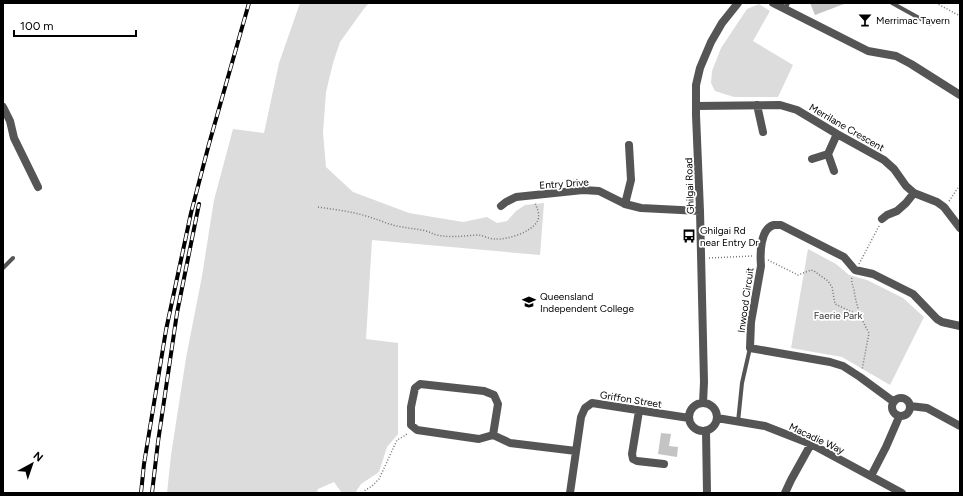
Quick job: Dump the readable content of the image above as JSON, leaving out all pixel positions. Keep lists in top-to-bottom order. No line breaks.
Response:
{"streets":{"street":["Merrilane Crescent","Entry Drive","Ghilgai Road","Inwood Circuit","Griffon Street","Macadie Way"]},"crossings":[["Merrilane Crescent","Ghilgai Road"],["Entry Drive","Ghilgai Road"],["Ghilgai Road","Griffon Street"],["Ghilgai Road","Macadie Way"],["Griffon Street","Macadie Way"]],"parks":["Faerie Park"],"places":{"bar":["Merrimac Tavern"],"bus stop":["Ghilgai Rd near Entry Dr"],"school or university":["Queensland Independent College"]},"scale_bar":"100 m","north":"top right"}
